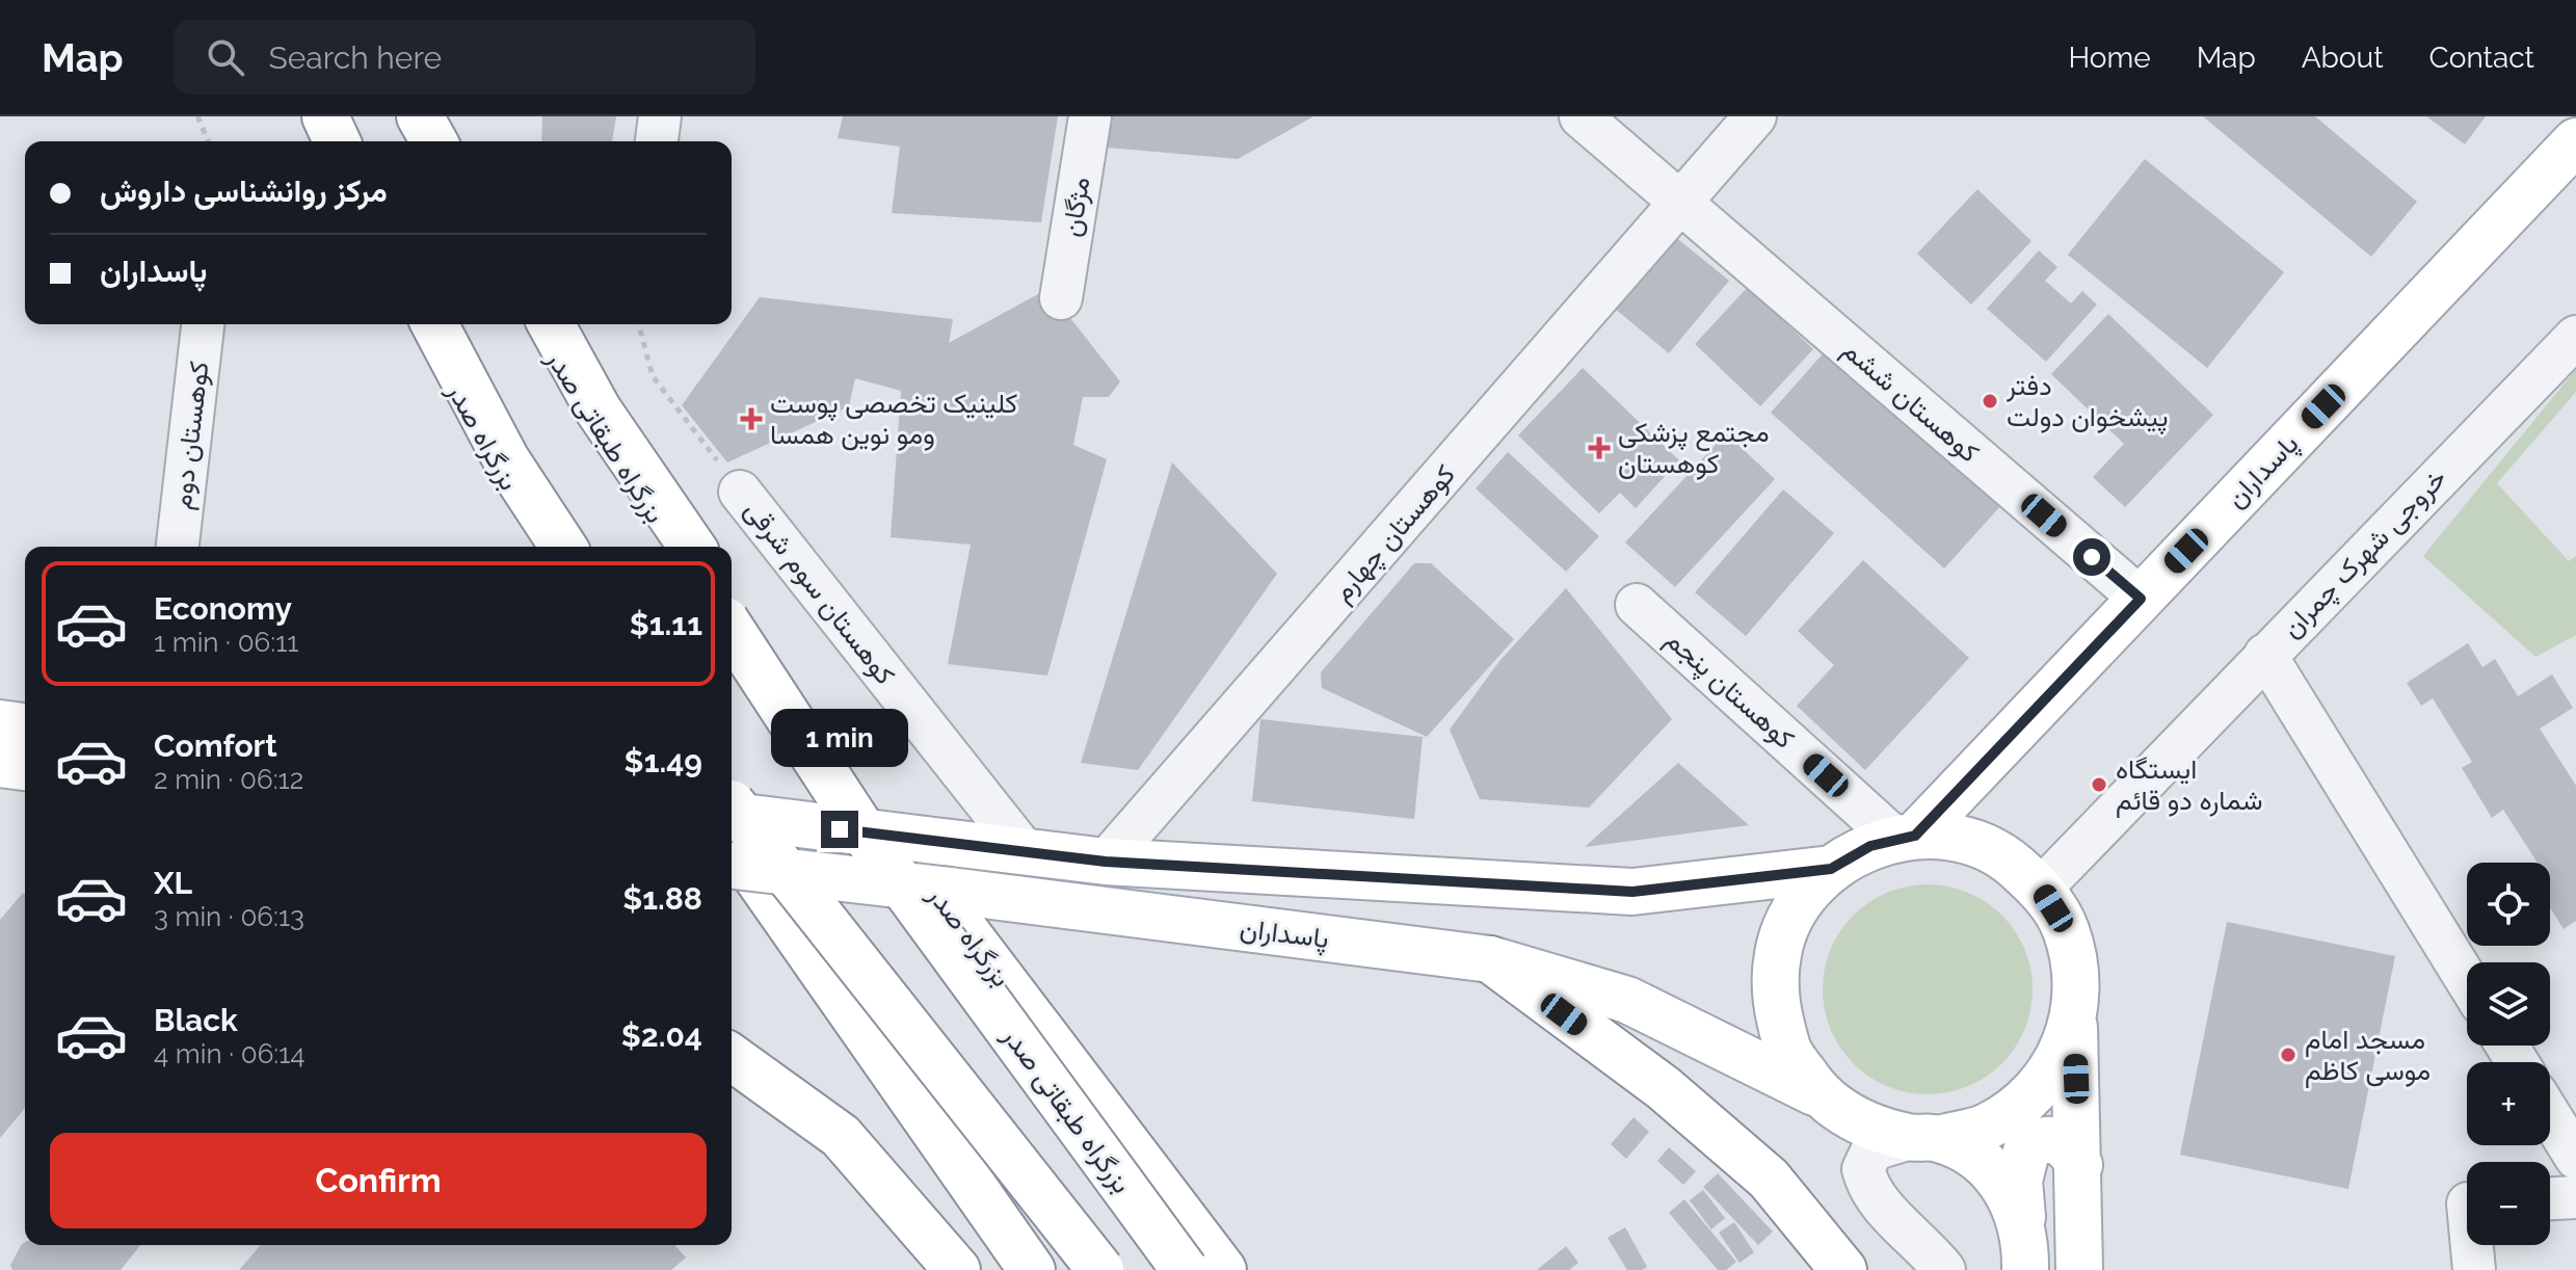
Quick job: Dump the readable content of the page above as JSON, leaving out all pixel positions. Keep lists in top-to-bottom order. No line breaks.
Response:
{"streets":{"main road":["بزرگراه صدر","بزرگراه طبقاتی صدر","پاسداران"],"street":["مژگان","کوهستان ششم","کوهستان دوم","کوهستان چهارم","خروجی شهرک چمران","کوهستان سوم شرقی","کوهستان پنجم"]},"crossings":[["کوهستان ششم","پاسداران"],["کوهستان ششم","کوهستان چهارم"],["بزرگراه صدر","بزرگراه طبقاتی صدر"],["پاسداران","کوهستان پنجم"]],"places":{"other":["دفتر پیشخوان دولت","ایستگاه شماره دو قائم","مسجد امام موسی کاظم"],"health":["کلینیک تخصصی پوست ومو نوین همسا","مجتمع پزشکی کوهستان"]},"page":{"header":"Map","search":"Search here","nav":["Home","Map","About","Contact"],"banner":["مرکز روانشناسی داروش","پاسداران"],"list":[{"name":"Economy","note":"1 min · 06:11","value":"$1.11"},{"name":"Comfort","note":"2 min · 06:12","value":"$1.49"},{"name":"XL","note":"3 min · 06:13","value":"$1.88"},{"name":"Black","note":"4 min · 06:14","value":"$2.04"}],"bubble":"1 min","map_buttons":["+","−"],"buttons":"Confirm"}}
